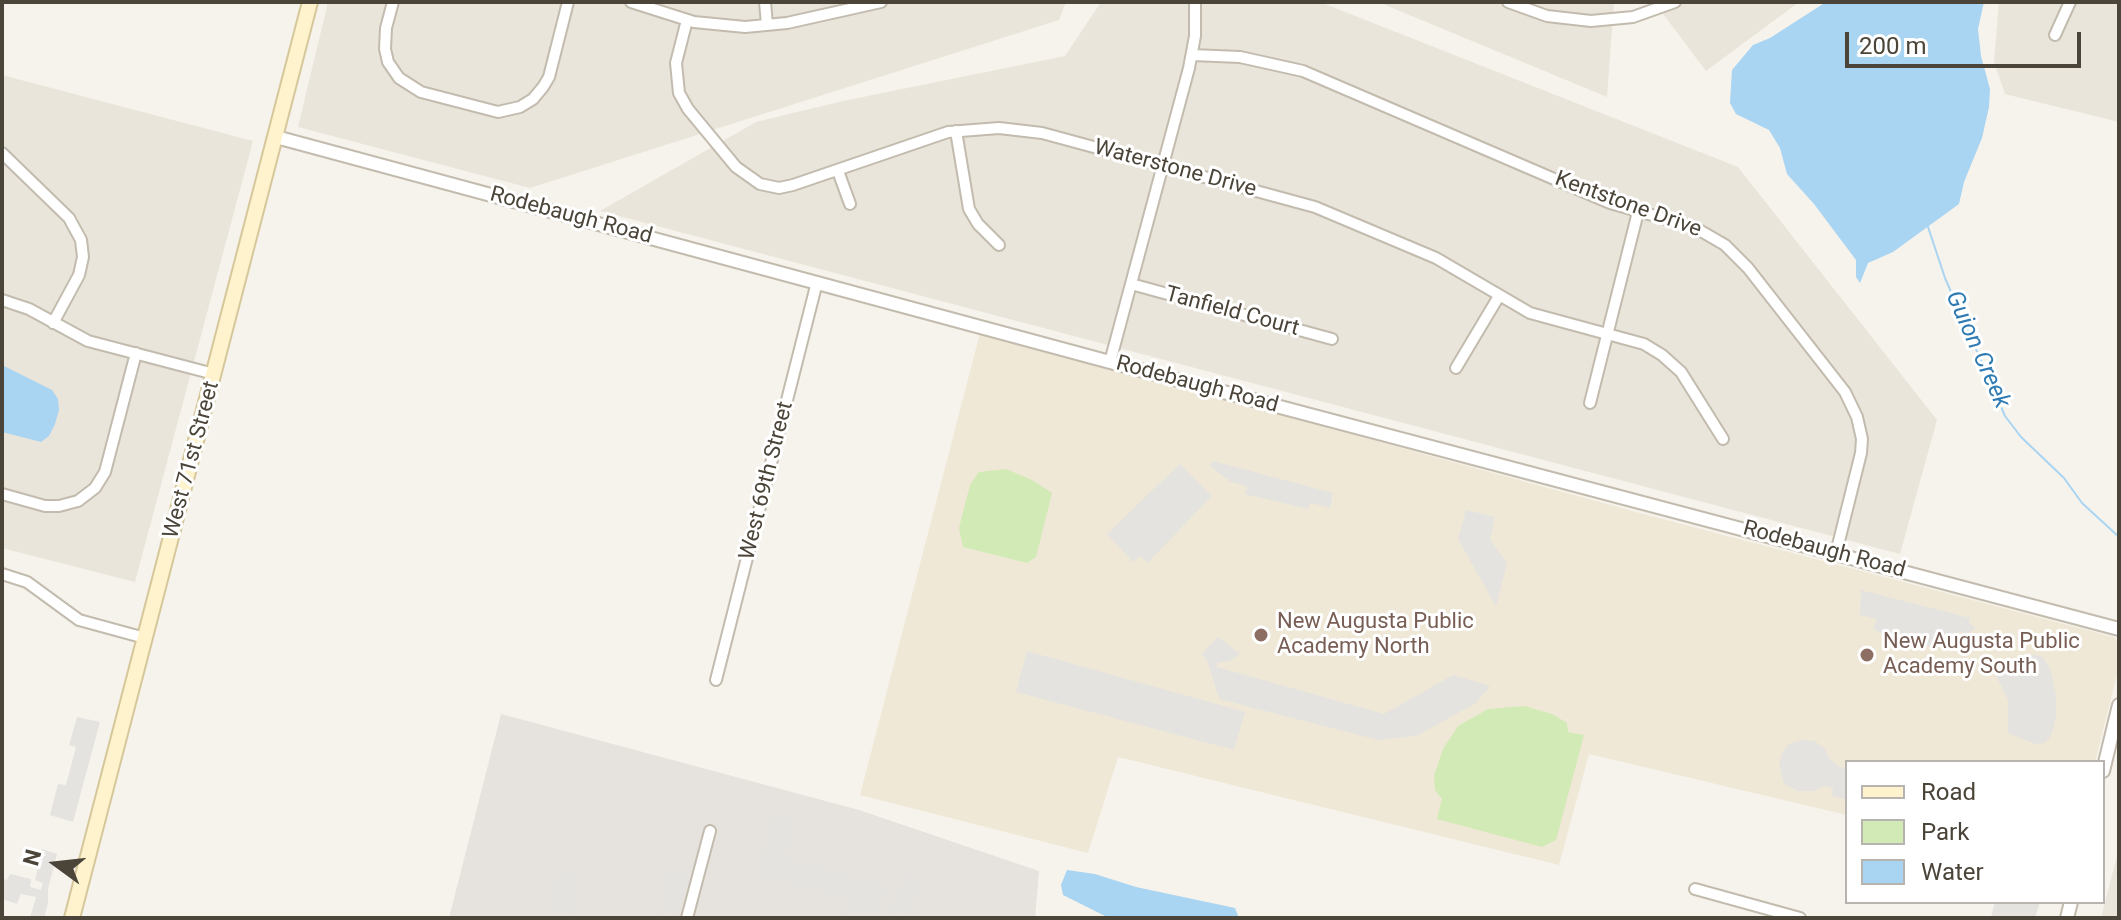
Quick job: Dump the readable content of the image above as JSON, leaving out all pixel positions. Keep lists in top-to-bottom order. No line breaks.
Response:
{"streets":{"main road":["West 71st Street"],"street":["Waterstone Drive","Kentstone Drive","Rodebaugh Road","Tanfield Court","West 69th Street"]},"crossings":[["Kentstone Drive","Rodebaugh Road"],["Rodebaugh Road","West 71st Street"],["Rodebaugh Road","West 69th Street"]],"water":["Guion Creek"],"places":["New Augusta Public Academy North","New Augusta Public Academy South"],"legend":["Road","Park","Water"],"scale_bar":"200 m","north":"left"}
